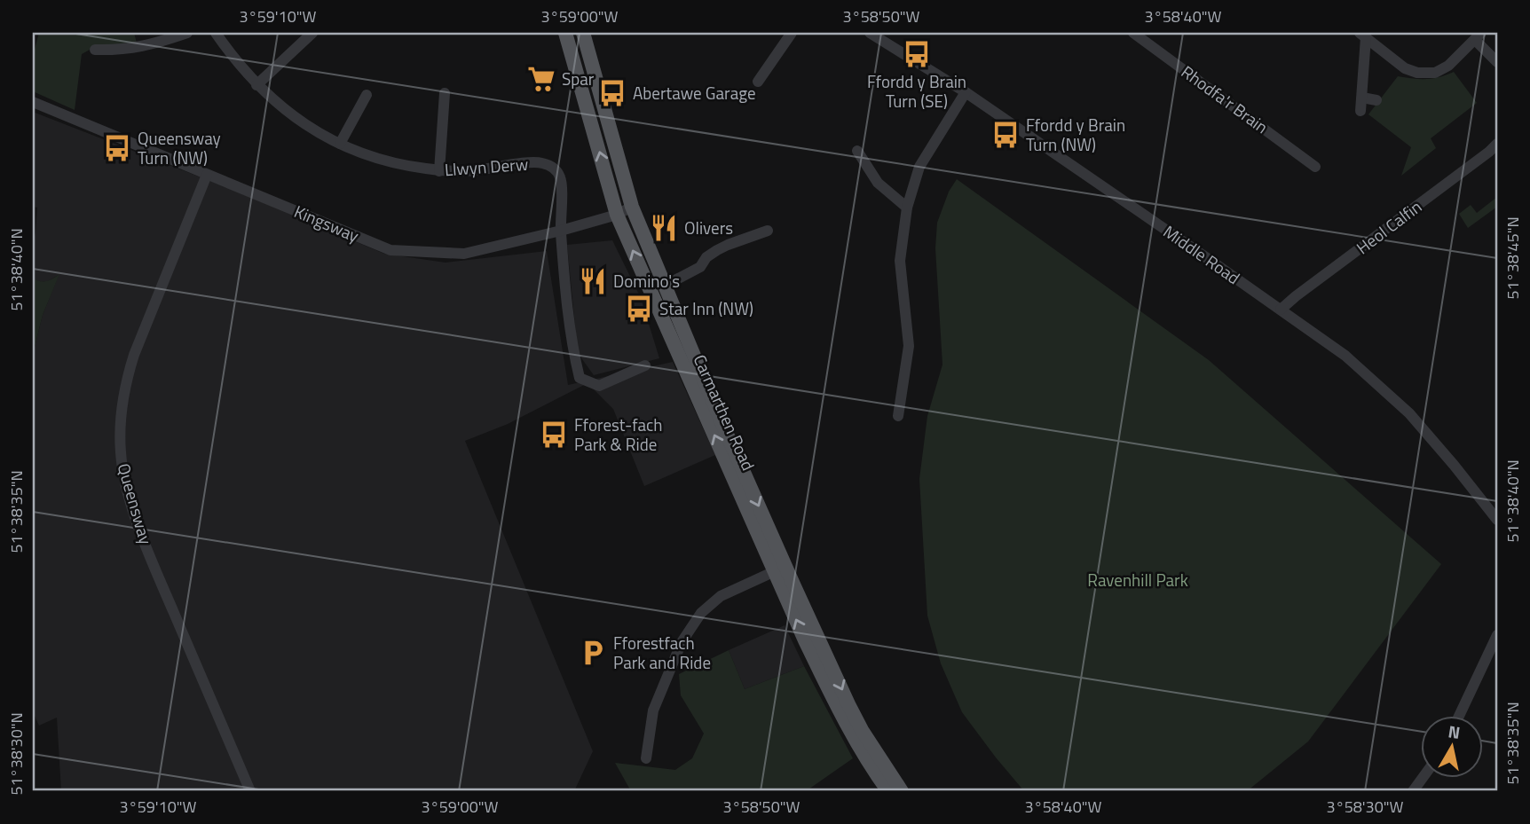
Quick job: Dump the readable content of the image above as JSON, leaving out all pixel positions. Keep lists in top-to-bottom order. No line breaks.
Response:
{"streets":{"main road":["Carmarthen Road"],"street":["Rhodfa'r Brain","Llwyn Derw","Kingsway","Heol Calfin","Middle Road","Queensway"]},"crossings":[["Llwyn Derw","Kingsway"],["Kingsway","Carmarthen Road"],["Kingsway","Queensway"],["Heol Calfin","Middle Road"]],"parks":["Ravenhill Park"],"places":{"bus stop":["Ffordd y Brain Turn (SE)","Abertawe Garage","Ffordd y Brain Turn (NW)","Queensway Turn (NW)","Star Inn (NW)","Fforest-fach Park & Ride"],"supermarket":["Spar"],"restaurant":["Olivers","Domino's"],"parking":["Fforestfach Park and Ride"]},"north":"top","coordinates":["3°59'10\"W","3°59'00\"W","3°58'50\"W","3°58'40\"W","51°38'45\"N","51°38'40\"N","51°38'35\"N","51°38'30\"N","3°58'30\"W"]}
